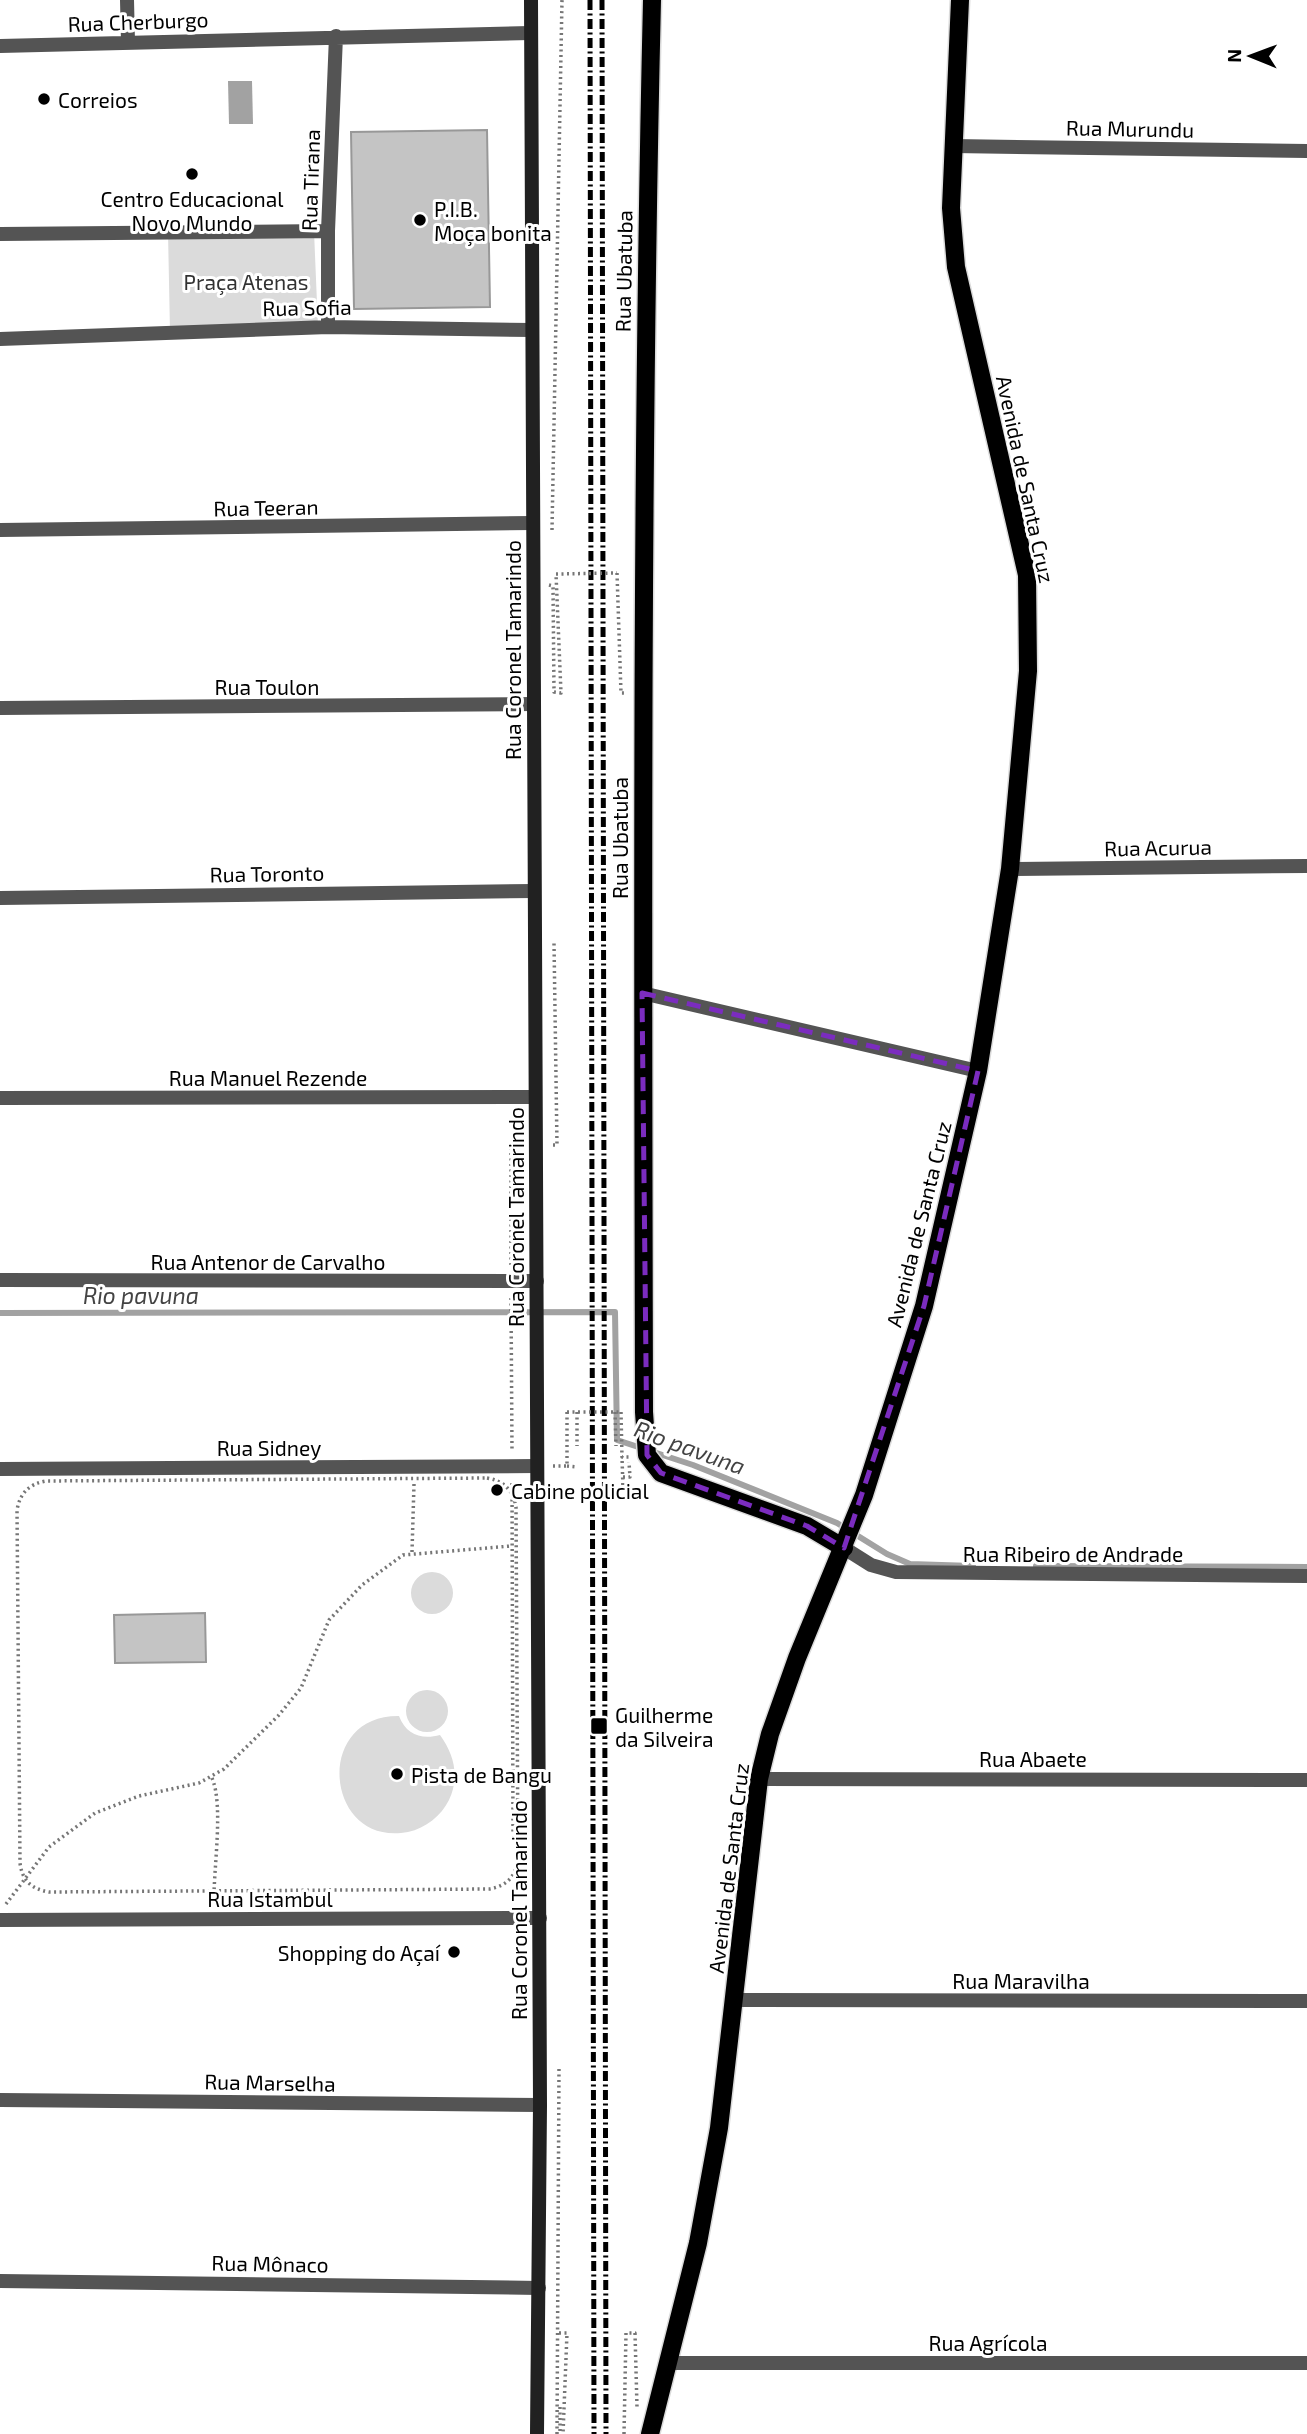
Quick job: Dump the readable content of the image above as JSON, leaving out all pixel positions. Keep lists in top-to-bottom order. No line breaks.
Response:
{"streets":{"main road":["Rua Ubatuba","Avenida de Santa Cruz","Rua Coronel Tamarindo"],"street":["Rua Cherburgo","Rua Murundu","Rua Tirana","Rua Sofia","Rua Teeran","Rua Toulon","Rua Acurua","Rua Toronto","Rua Manuel Rezende","Rua Antenor de Carvalho","Rua Sidney","Rua Ribeiro de Andrade","Rua Abaete","Rua Istambul","Rua Maravilha","Rua Marselha","Rua Mônaco","Rua Agrícola"]},"crossings":[["Rua Cherburgo","Rua Tirana"],["Rua Cherburgo","Rua Coronel Tamarindo"],["Rua Murundu","Avenida de Santa Cruz"],["Rua Tirana","Rua Sofia"],["Rua Ubatuba","Avenida de Santa Cruz"],["Rua Ubatuba","Rua Ribeiro de Andrade"],["Rua Sofia","Rua Coronel Tamarindo"],["Avenida de Santa Cruz","Rua Acurua"],["Avenida de Santa Cruz","Rua Ribeiro de Andrade"],["Avenida de Santa Cruz","Rua Abaete"],["Avenida de Santa Cruz","Rua Maravilha"],["Avenida de Santa Cruz","Rua Agrícola"],["Rua Teeran","Rua Coronel Tamarindo"],["Rua Coronel Tamarindo","Rua Toulon"],["Rua Coronel Tamarindo","Rua Toronto"],["Rua Coronel Tamarindo","Rua Manuel Rezende"],["Rua Coronel Tamarindo","Rua Antenor de Carvalho"],["Rua Coronel Tamarindo","Rua Sidney"],["Rua Coronel Tamarindo","Rua Istambul"],["Rua Coronel Tamarindo","Rua Marselha"],["Rua Coronel Tamarindo","Rua Mônaco"]],"water":["Rio pavuna"],"parks":["Praça Atenas"],"places":{"other":["Correios","Centro Educacional Novo Mundo","P.I.B. Moça bonita","Cabine policial","Pista de Bangu","Shopping do Açaí"],"transit":["Guilherme da Silveira"]},"north":"left"}
